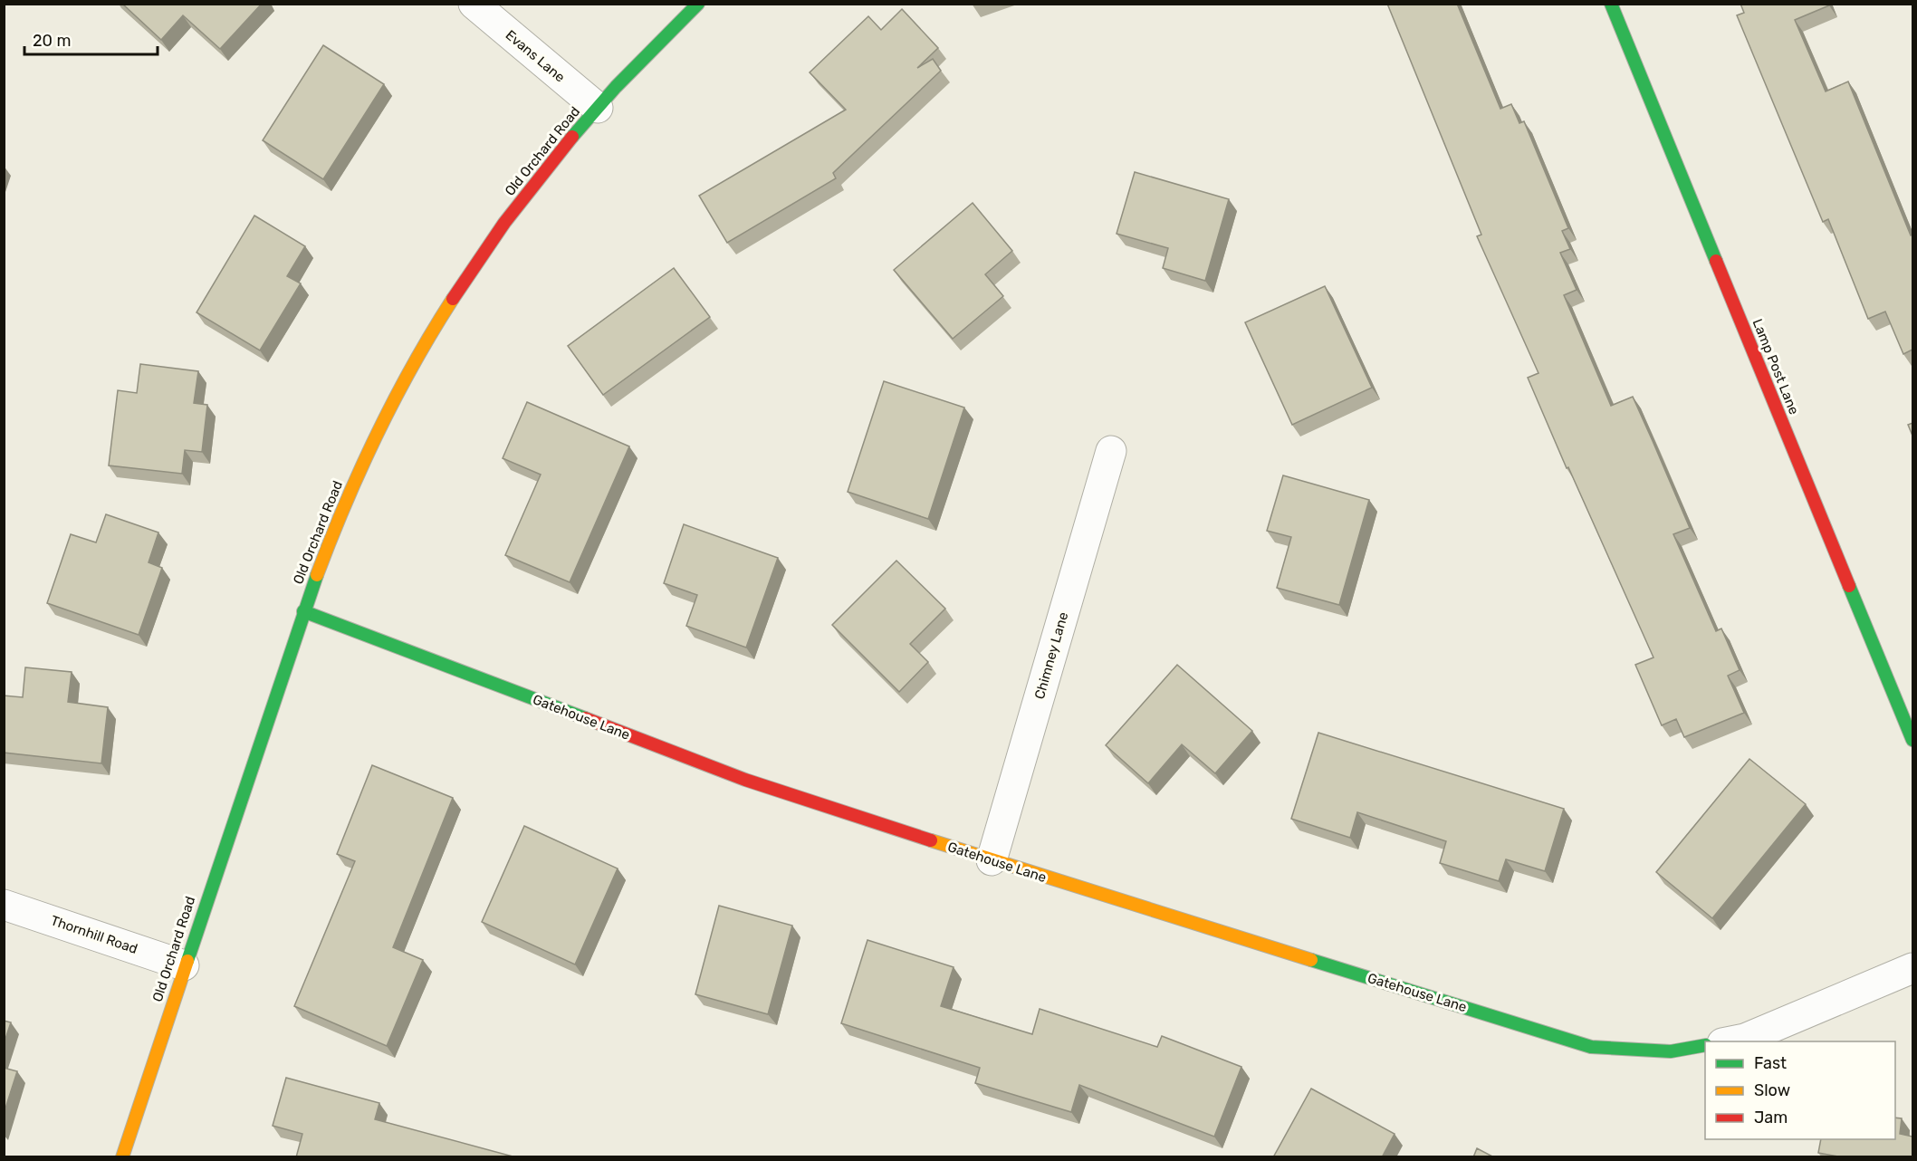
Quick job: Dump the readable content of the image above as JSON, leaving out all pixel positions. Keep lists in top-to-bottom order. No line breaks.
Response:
{"streets":{"street":["Evans Lane","Old Orchard Road","Lamp Post Lane","Chimney Lane","Gatehouse Lane","Thornhill Road"]},"crossings":[["Evans Lane","Old Orchard Road"],["Old Orchard Road","Gatehouse Lane"],["Old Orchard Road","Thornhill Road"],["Chimney Lane","Gatehouse Lane"]],"legend":["Fast","Slow","Jam"],"scale_bar":"20 m"}
